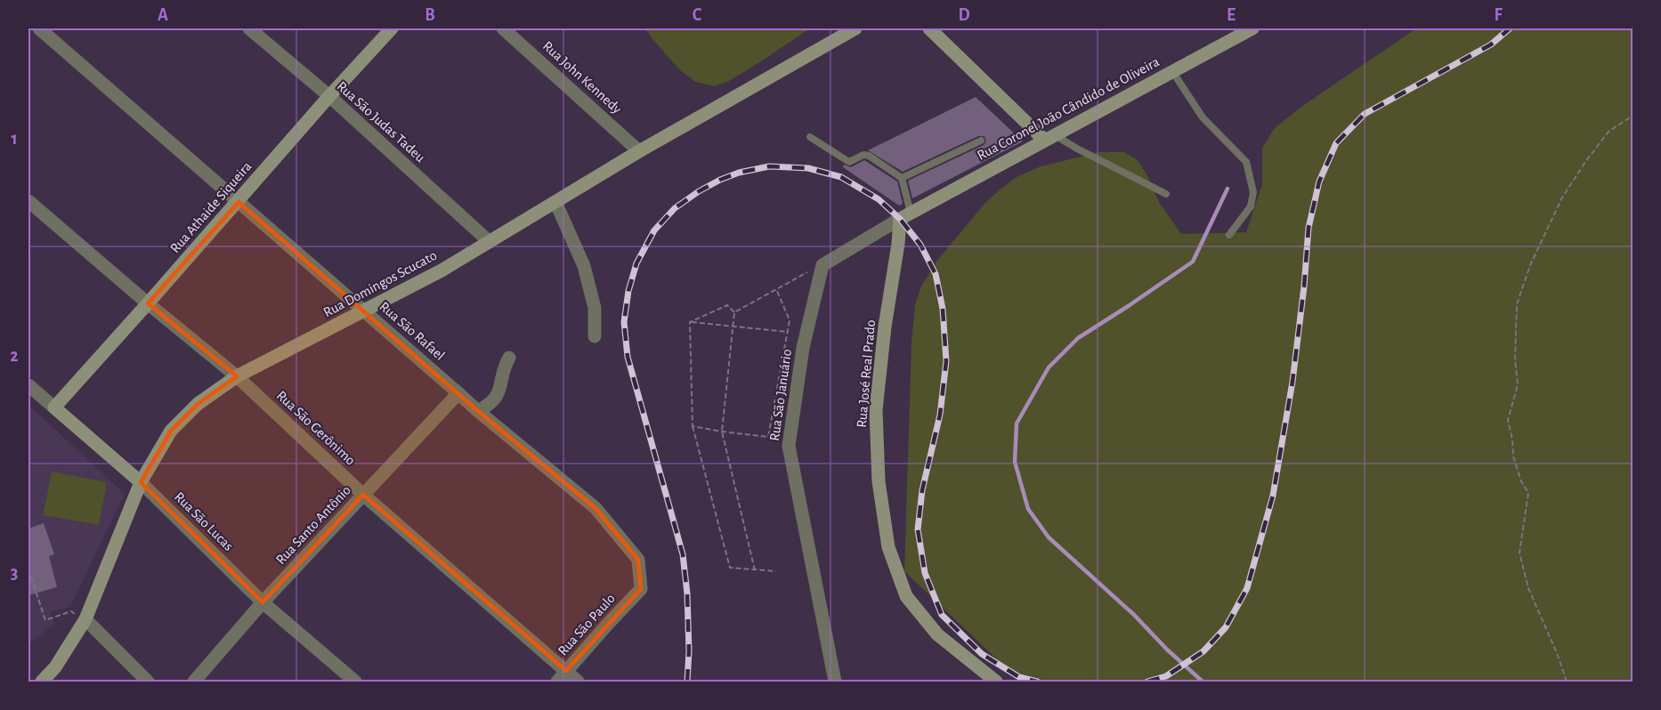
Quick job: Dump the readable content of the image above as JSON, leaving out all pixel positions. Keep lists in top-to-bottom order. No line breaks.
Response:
{"streets":{"street":["Rua John Kennedy","Rua Coronel João Cândido de Oliveira","Rua São Judas Tadeu","Rua Athaide Siqueira","Rua Domingos Scucato","Rua São Rafael","Rua José Real Prado","Rua São Januário","Rua São Gerônimo","Rua São Lucas","Rua Santo Antônio","Rua São Paulo"]},"crossings":[["Rua John Kennedy","Rua Domingos Scucato"],["Rua Coronel João Cândido de Oliveira","Rua José Real Prado"],["Rua São Judas Tadeu","Rua Athaide Siqueira"],["Rua São Judas Tadeu","Rua Domingos Scucato"],["Rua Athaide Siqueira","Rua São Rafael"],["Rua Athaide Siqueira","Rua São Gerônimo"],["Rua Athaide Siqueira","Rua São Lucas"],["Rua Domingos Scucato","Rua São Rafael"],["Rua Domingos Scucato","Rua São Gerônimo"],["Rua Domingos Scucato","Rua São Lucas"],["Rua São Rafael","Rua Santo Antônio"],["Rua São Rafael","Rua São Paulo"],["Rua São Gerônimo","Rua Santo Antônio"],["Rua São Gerônimo","Rua São Paulo"],["Rua São Lucas","Rua Santo Antônio"]],"grid":{"columns":["A","B","C","D","E","F"],"rows":["1","2","3"]}}
